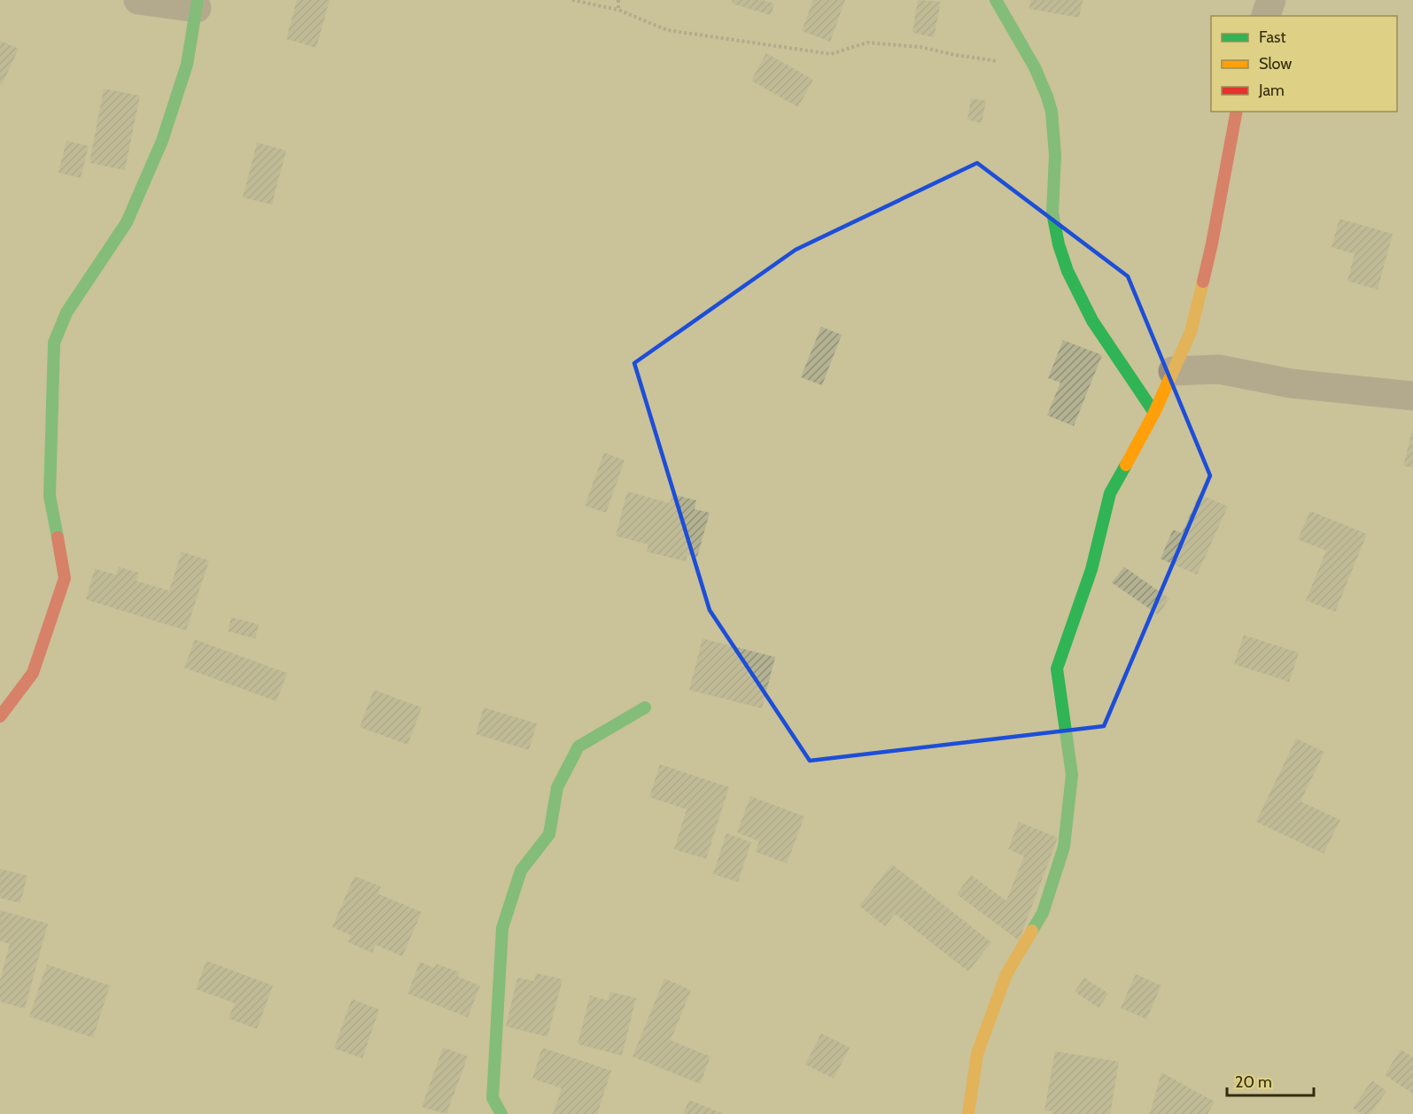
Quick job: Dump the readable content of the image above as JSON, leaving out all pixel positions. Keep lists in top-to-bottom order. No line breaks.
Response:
{"legend":["Fast","Slow","Jam"],"scale_bar":"20 m"}
